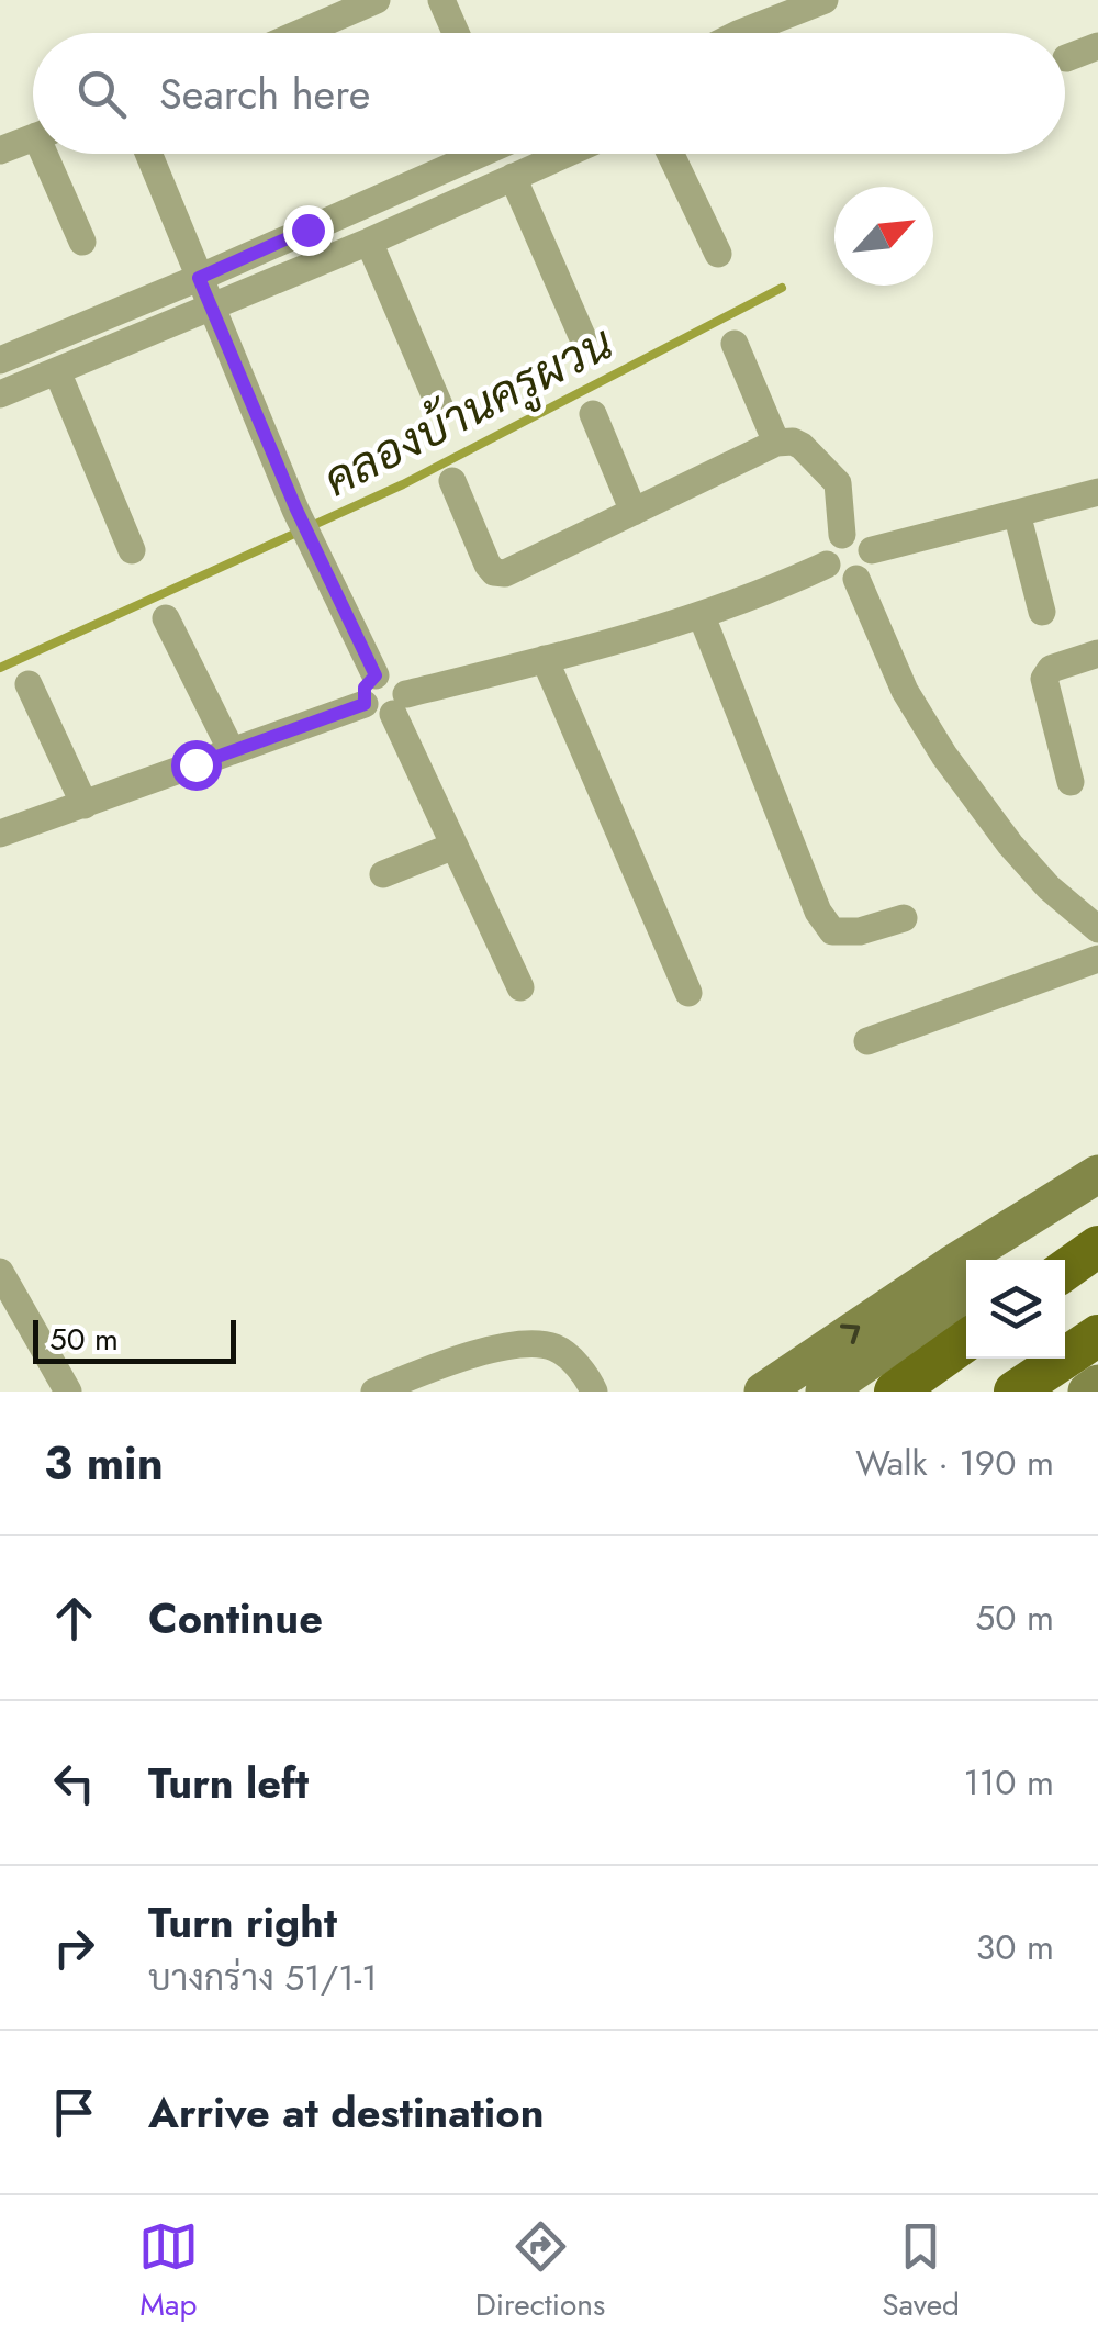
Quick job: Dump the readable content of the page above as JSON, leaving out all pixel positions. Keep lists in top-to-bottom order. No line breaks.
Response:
{"water":["คลองบ้านครูผวน"],"scale_bar":"50 m","north":"top right","page":{"search":"Search here","scale":"50 m","heading":["3 min","Walk · 190 m"],"list":[["Continue","50 m"],["Turn left","110 m"],["Turn right","บางกร่าง 51/1-1","30 m"],"Arrive at destination"],"nav":["Map","Directions","Saved"]}}
